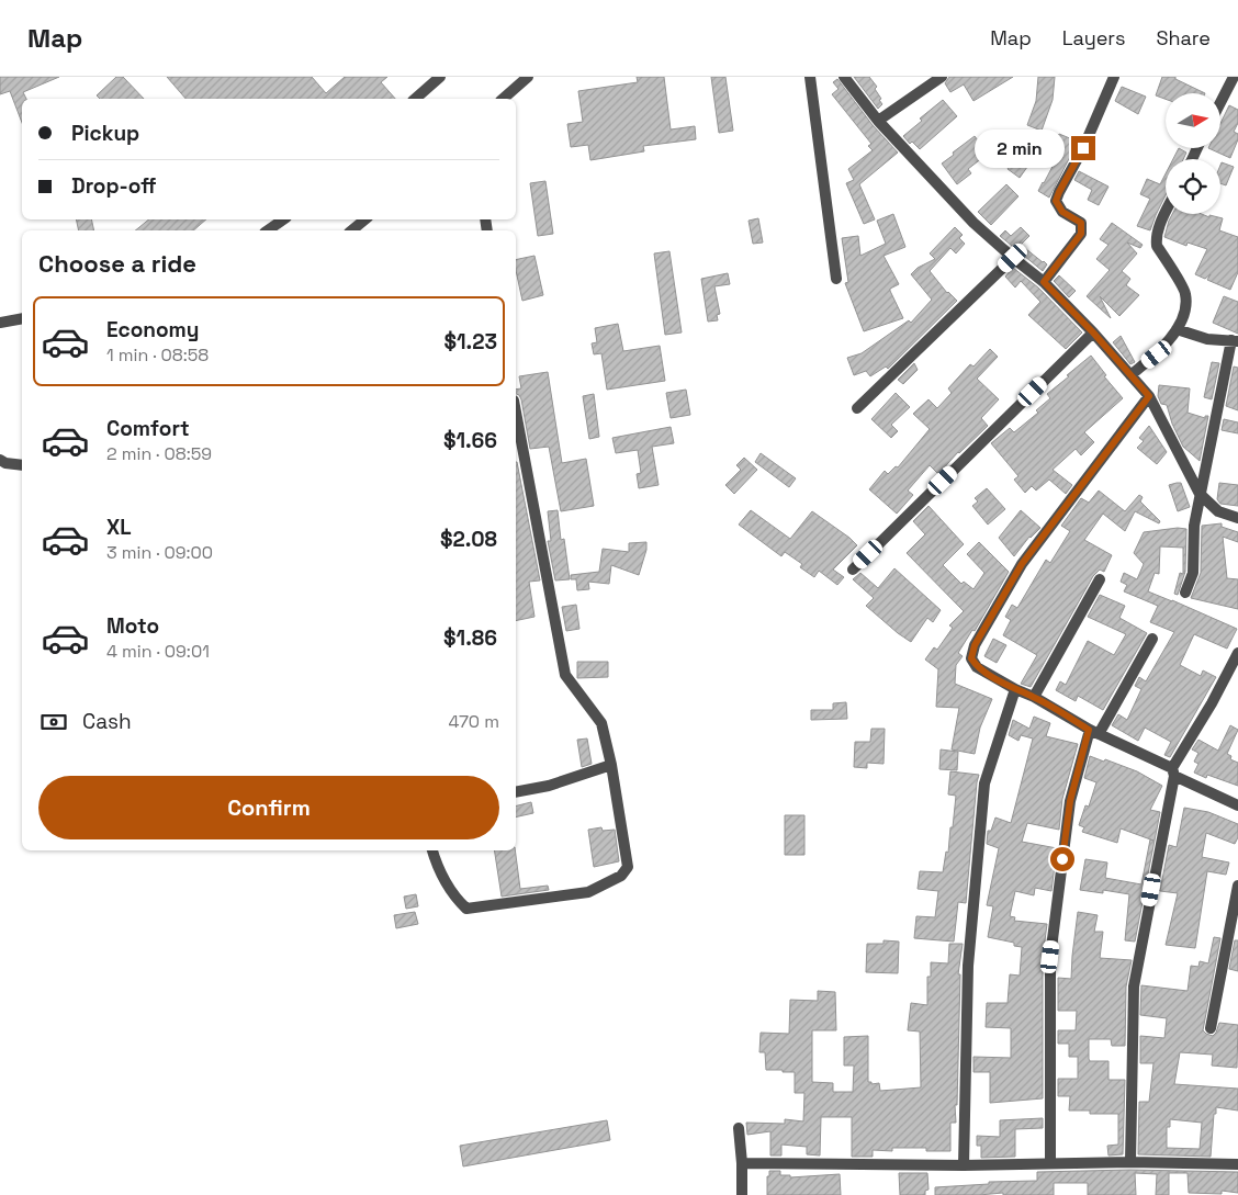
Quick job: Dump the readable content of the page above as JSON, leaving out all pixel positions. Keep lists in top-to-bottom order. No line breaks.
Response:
{"north":"right","page":{"header":"Map","nav":["Map","Layers","Share"],"banner":["Pickup","Drop-off"],"bubble":"2 min","heading":"Choose a ride","list":[{"name":"Economy","note":"1 min · 08:58","value":"$1.23"},{"name":"Comfort","note":"2 min · 08:59","value":"$1.66"},{"name":"XL","note":"3 min · 09:00","value":"$2.08"},{"name":"Moto","note":"4 min · 09:01","value":"$1.86"}],"pay":["Cash","470 m"],"buttons":"Confirm"}}
